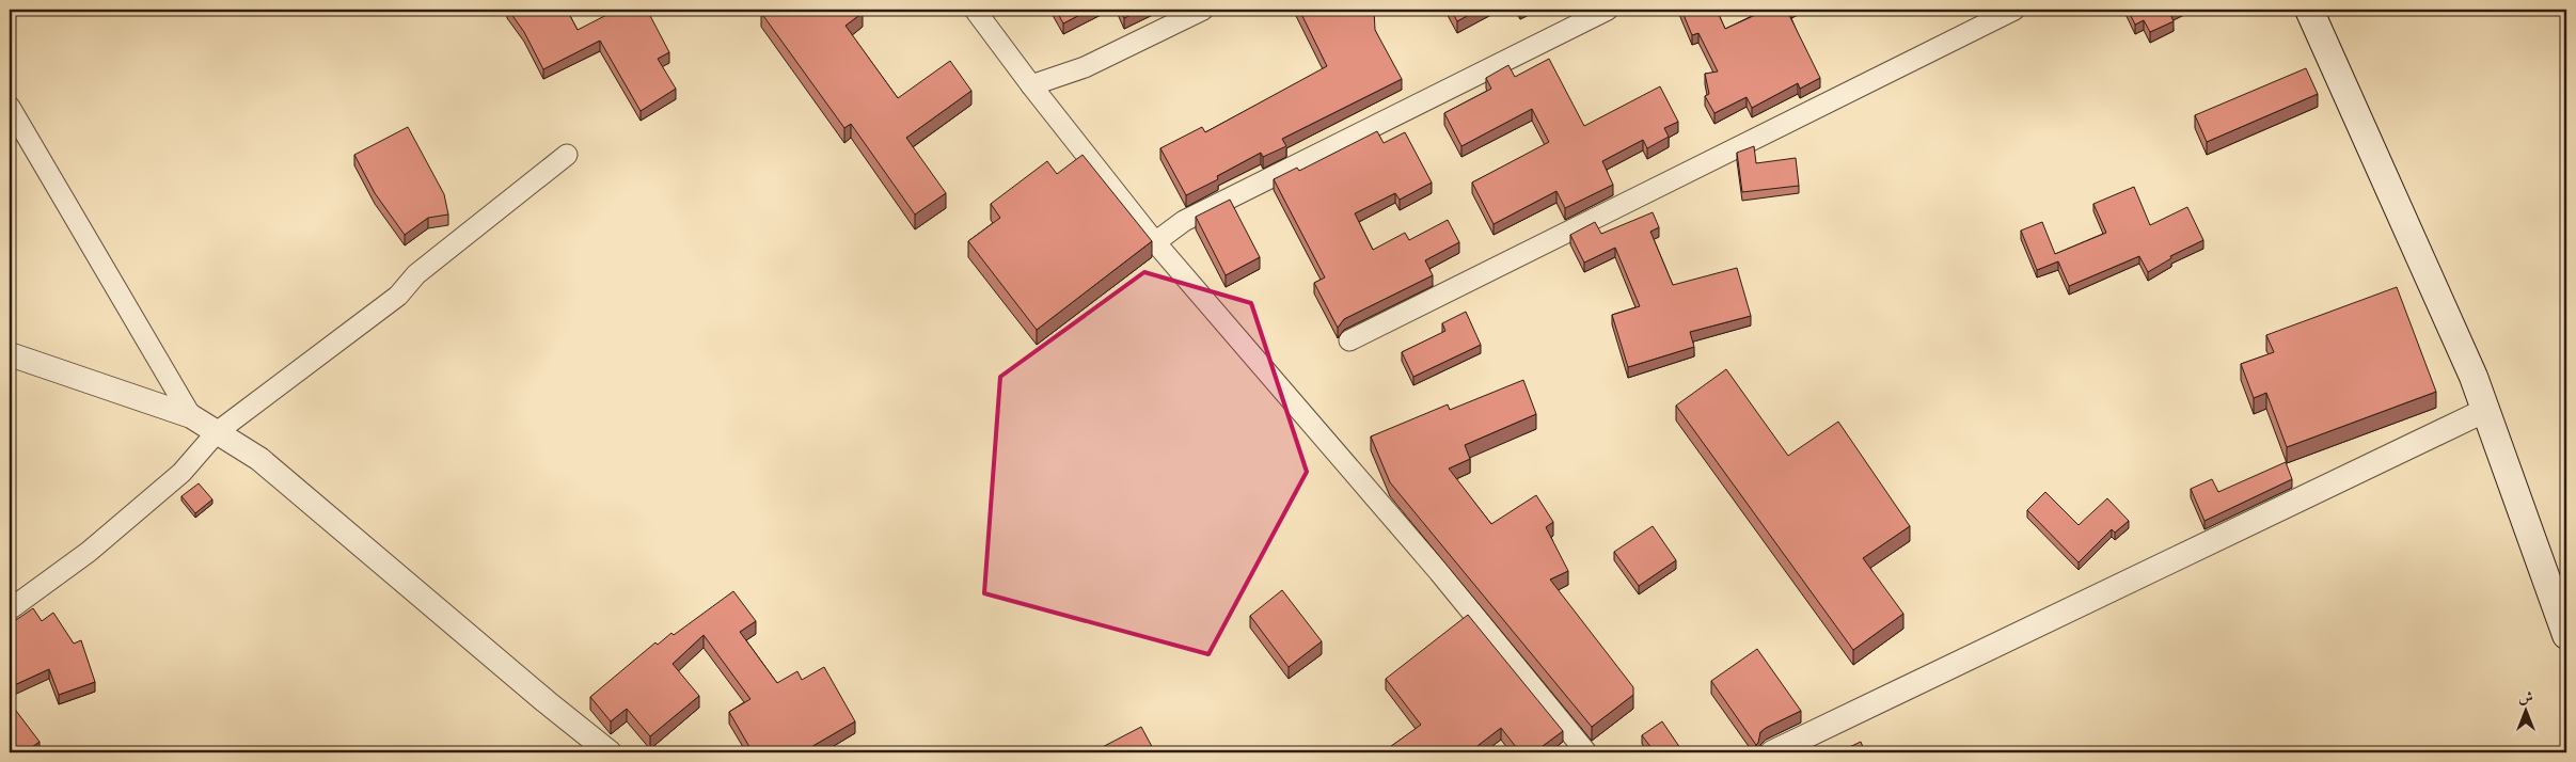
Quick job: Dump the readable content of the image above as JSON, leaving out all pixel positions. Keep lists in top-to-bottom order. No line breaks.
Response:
{"north":"top"}
